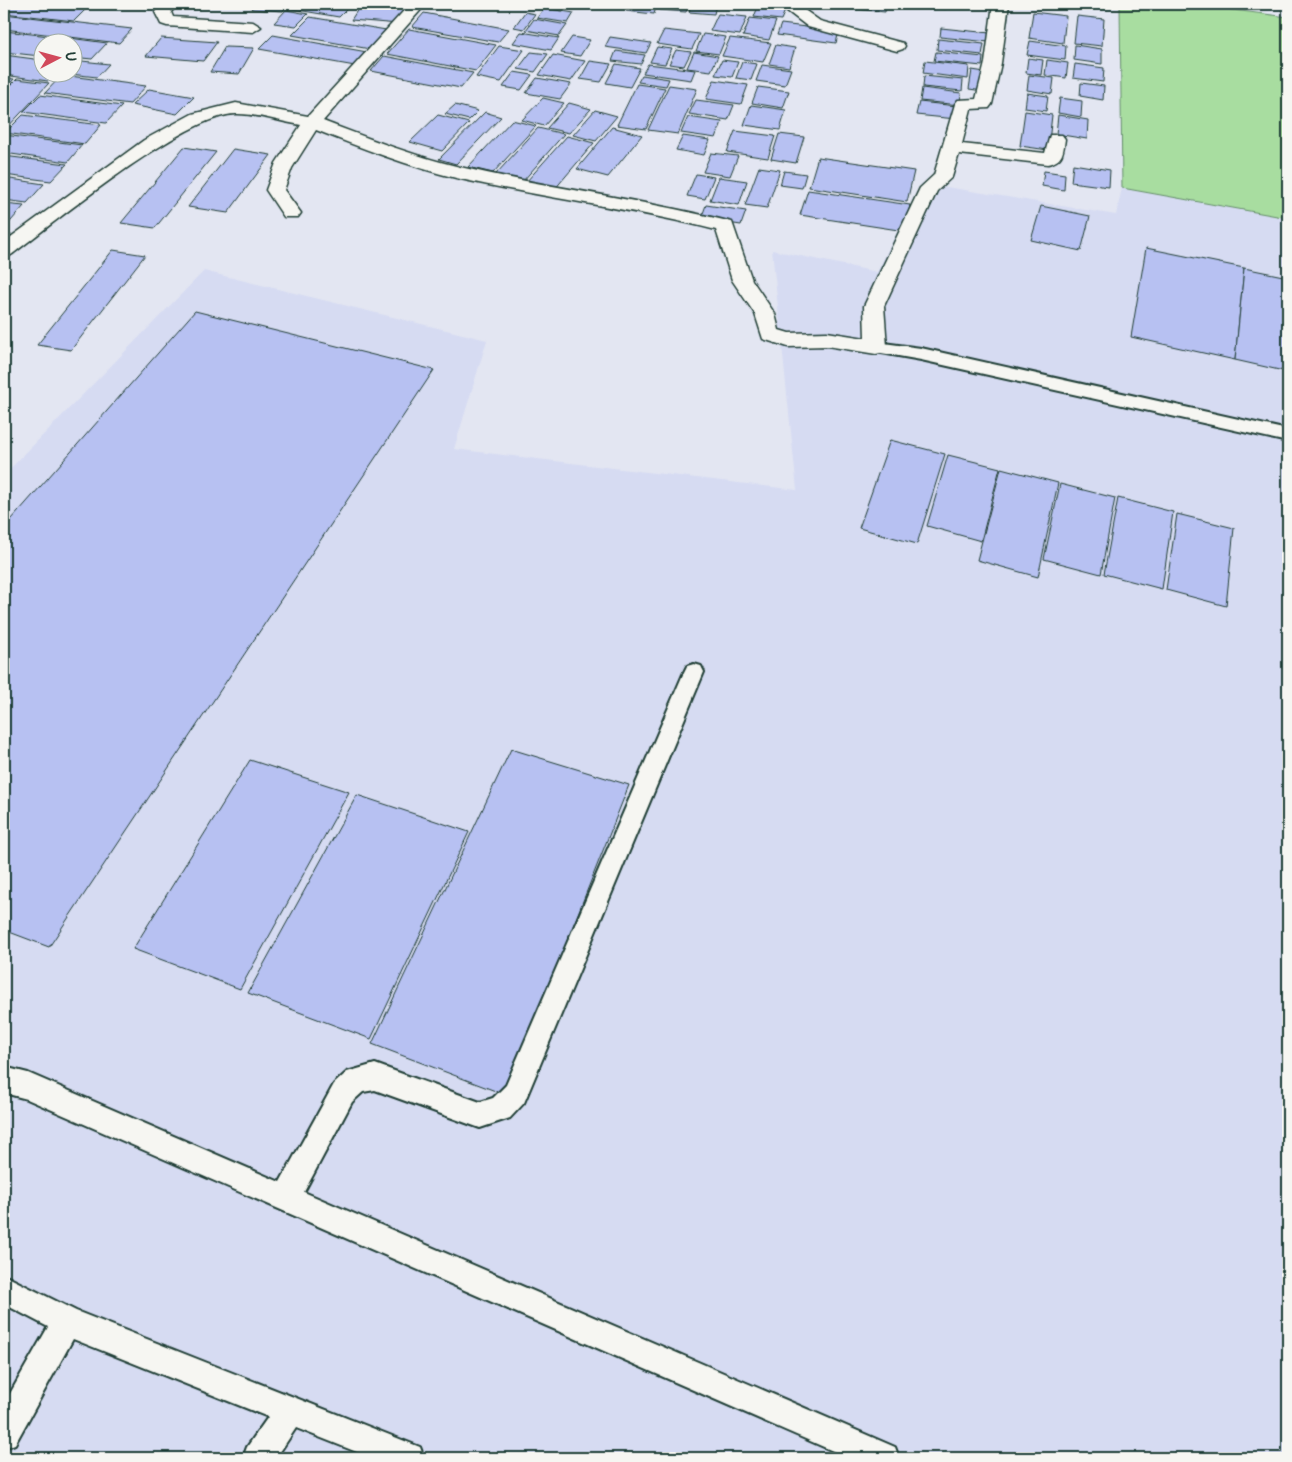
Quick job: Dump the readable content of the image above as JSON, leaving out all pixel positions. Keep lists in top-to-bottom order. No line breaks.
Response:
{"north":"right"}
